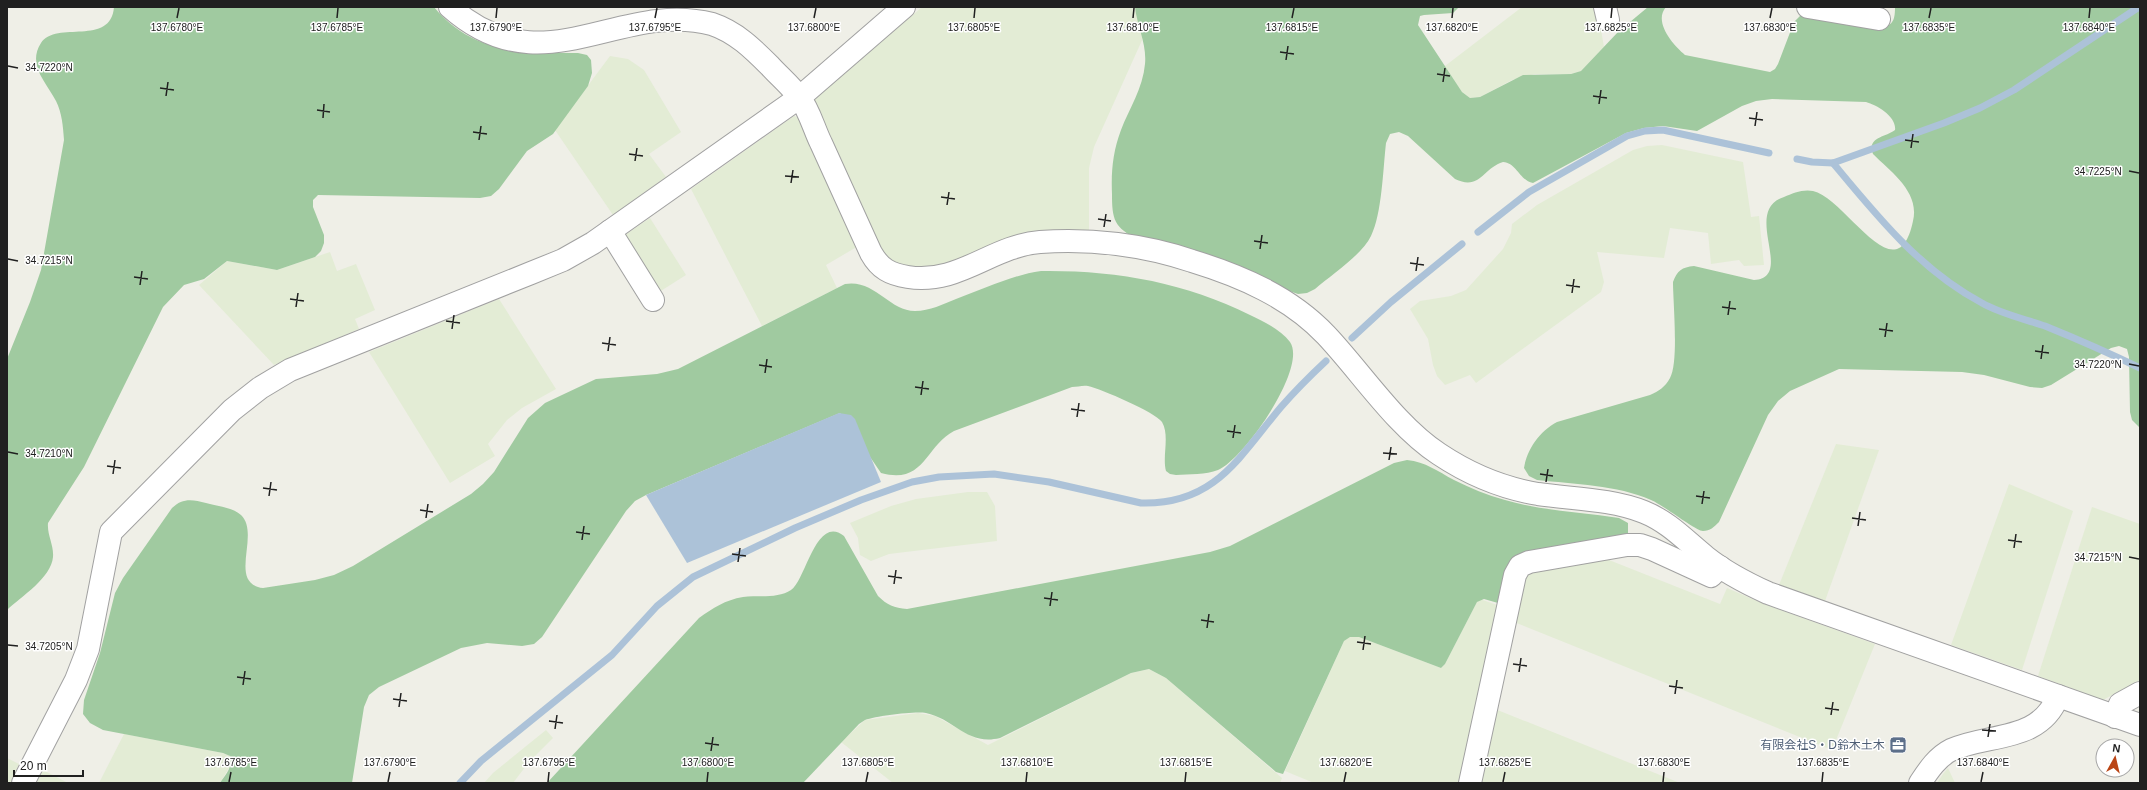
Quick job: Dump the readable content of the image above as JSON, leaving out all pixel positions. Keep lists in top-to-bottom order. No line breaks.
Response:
{"places":{"office":["有限会社S・D鈴木土木"]},"scale_bar":"20 m","north":"top","coordinates":["137.6780°E","137.6785°E","137.6790°E","137.6795°E","137.6800°E","137.6805°E","137.6810°E","137.6815°E","137.6820°E","137.6825°E","137.6830°E","137.6835°E","137.6840°E","34.7220°N","34.7225°N","34.7215°N","34.7210°N","34.7205°N"]}
